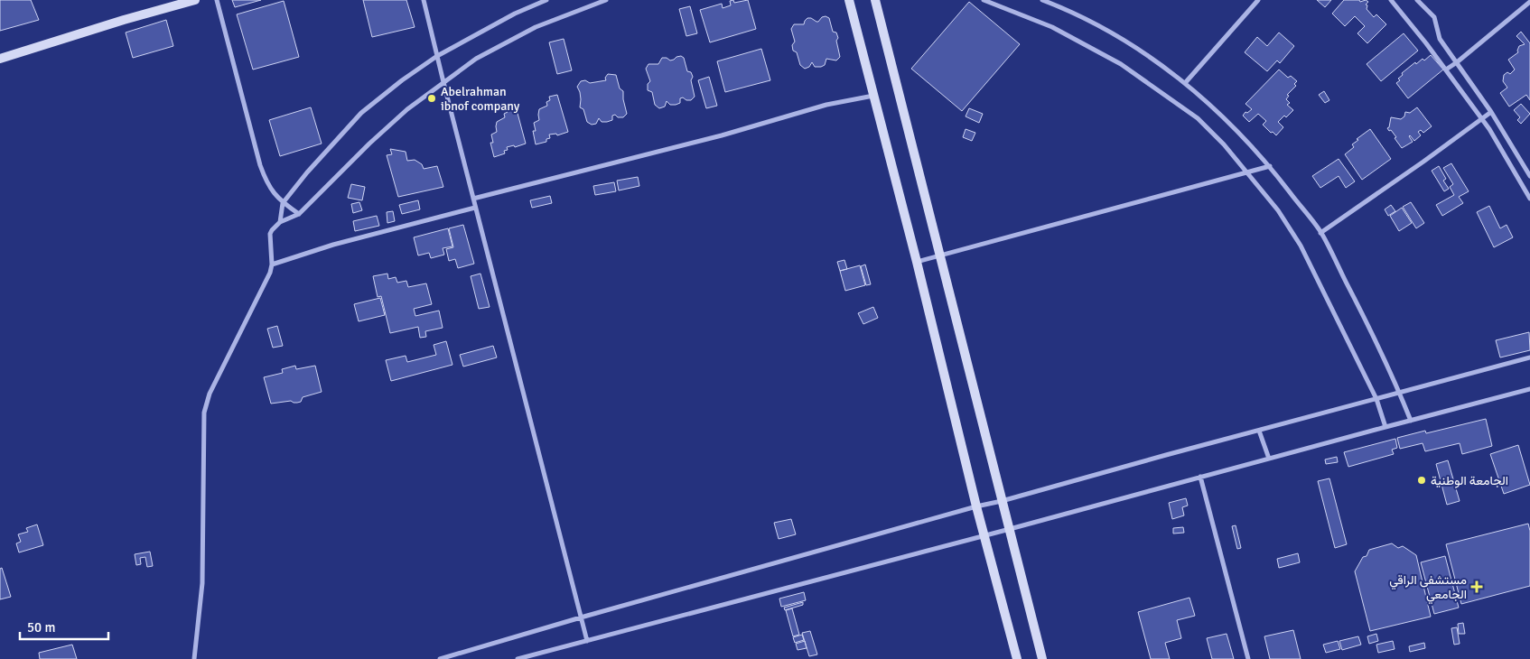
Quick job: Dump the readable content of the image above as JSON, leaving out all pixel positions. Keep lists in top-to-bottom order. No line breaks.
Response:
{"places":{"other":["Abelrahman ibnof company","الجامعة الوطنية"],"health":["مستشفى الراقي الجامعي"]},"scale_bar":"50 m"}
